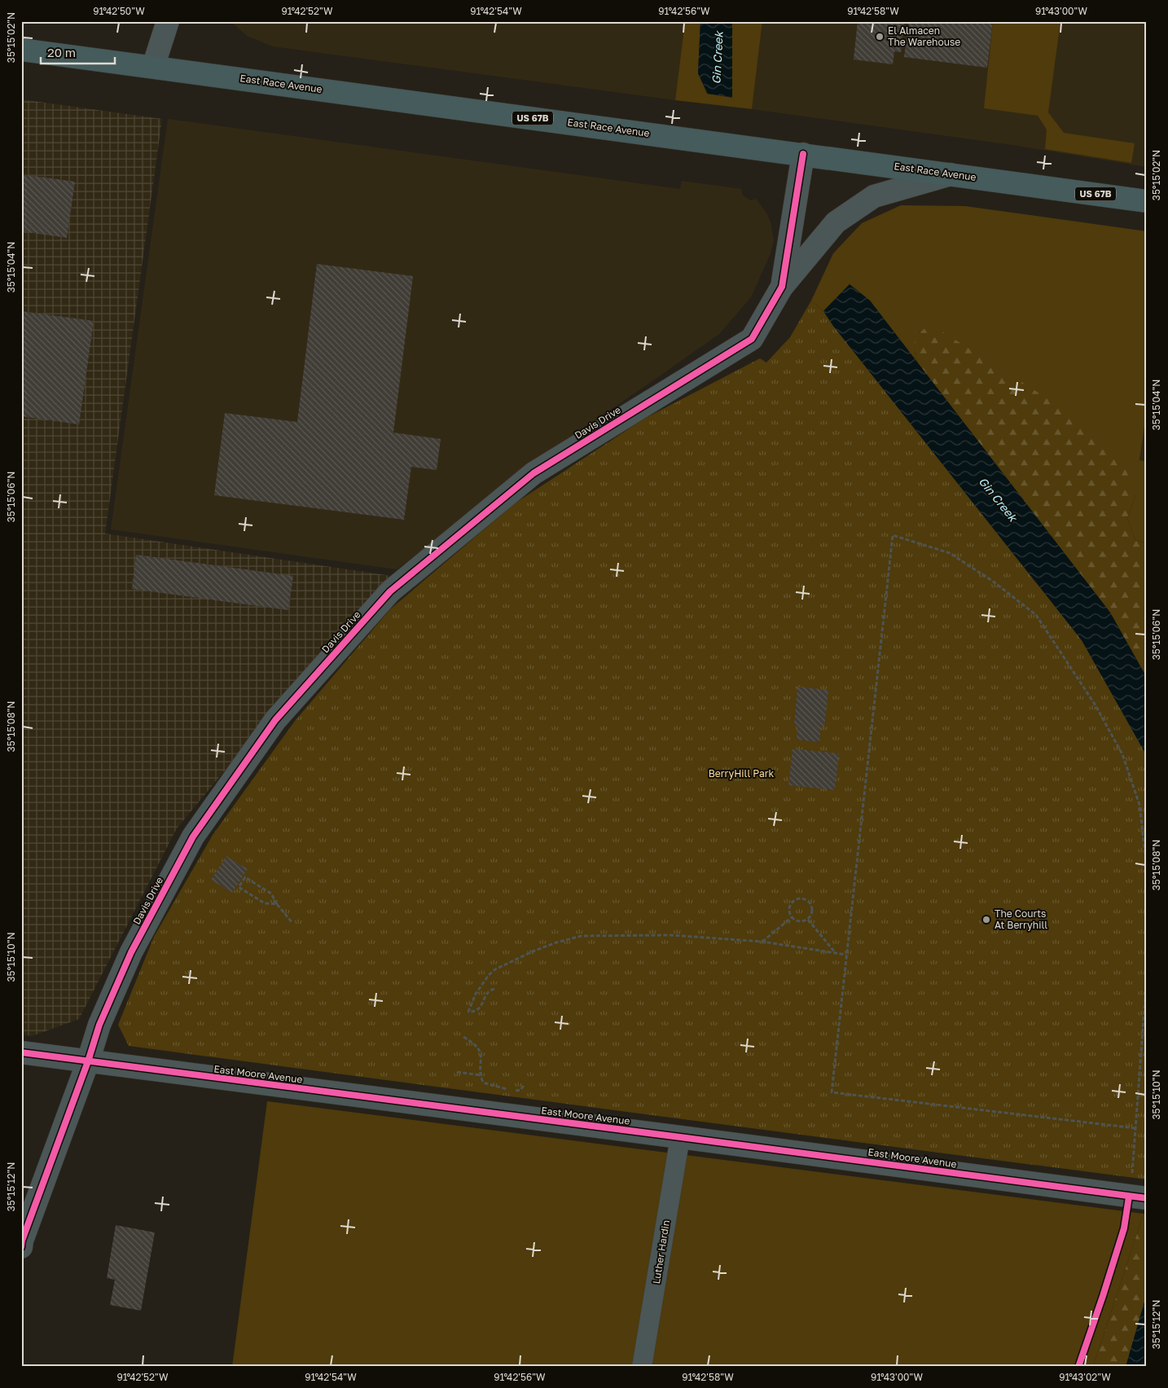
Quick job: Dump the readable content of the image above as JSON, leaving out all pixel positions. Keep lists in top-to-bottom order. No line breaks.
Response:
{"streets":{"main road":["East Race Avenue","US 67B"],"street":["Davis Drive","East Moore Avenue","Luther Hardin"]},"crossings":[["East Race Avenue","Davis Drive"],["Davis Drive","East Moore Avenue"],["East Moore Avenue","Luther Hardin"]],"water":["Gin Creek"],"parks":["BerryHill Park"],"places":["El Almacen The Warehouse","The Courts At Berryhill"],"scale_bar":"20 m","coordinates":["91°42'50\"W","91°42'52\"W","91°42'54\"W","91°42'56\"W","91°42'58\"W","91°43'00\"W","35°15'02\"N","35°15'04\"N","35°15'06\"N","35°15'08\"N","35°15'10\"N","35°15'12\"N","91°43'02\"W"]}
